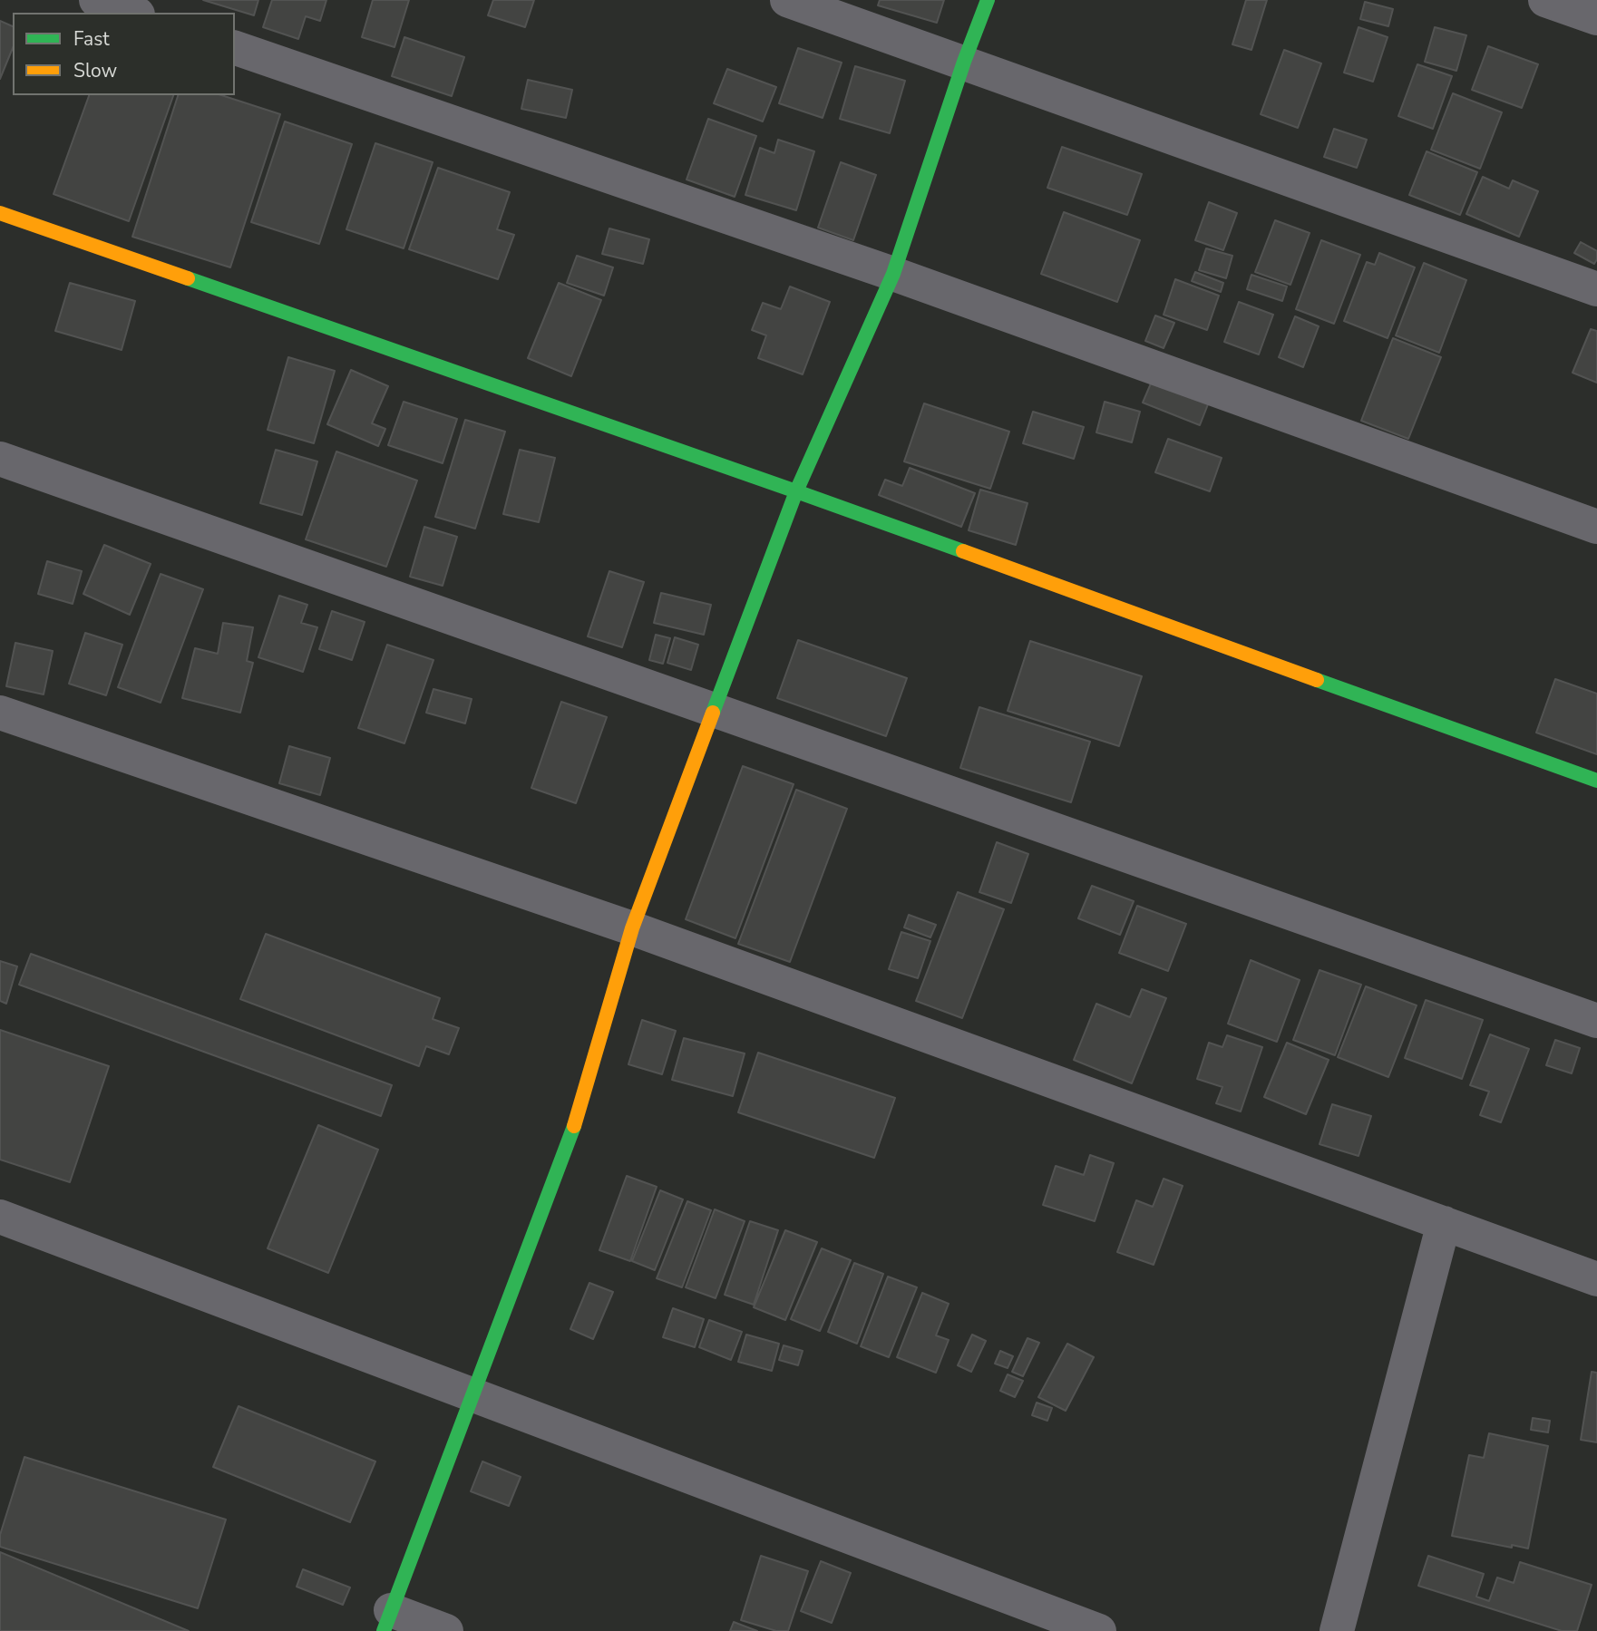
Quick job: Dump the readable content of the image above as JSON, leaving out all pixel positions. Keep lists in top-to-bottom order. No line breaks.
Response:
{"legend":["Fast","Slow"]}
